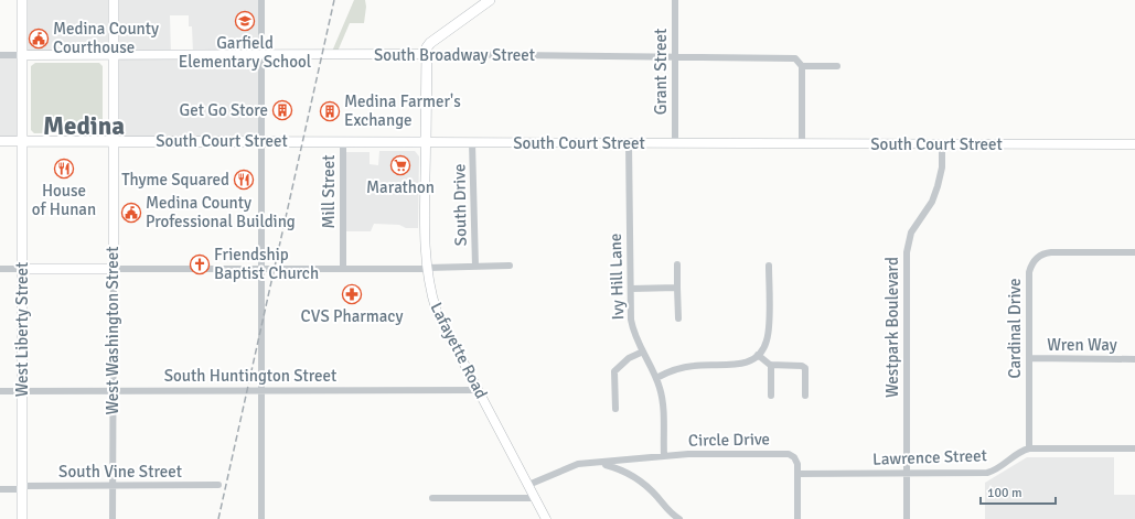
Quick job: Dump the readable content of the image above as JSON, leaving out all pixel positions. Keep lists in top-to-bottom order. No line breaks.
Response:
{"streets":{"highway":["South Court Street","West Liberty Street","West Washington Street"],"main road":["South Broadway Street","Lafayette Road"],"street":["Grant Street","Mill Street","South Drive","Ivy Hill Lane","Westpark Boulevard","Cardinal Drive","Wren Way","South Huntington Street","Circle Drive","Lawrence Street","South Vine Street"]},"crossings":[["South Broadway Street","Grant Street"],["South Broadway Street","West Liberty Street"],["South Broadway Street","West Washington Street"],["Grant Street","South Court Street"],["South Court Street","Mill Street"],["South Court Street","South Drive"],["South Court Street","Ivy Hill Lane"],["South Court Street","Westpark Boulevard"],["South Court Street","West Liberty Street"],["South Court Street","West Washington Street"],["South Court Street","Lafayette Road"],["Ivy Hill Lane","Circle Drive"],["Westpark Boulevard","Lawrence Street"],["Cardinal Drive","Wren Way"],["Cardinal Drive","Lawrence Street"],["West Liberty Street","South Huntington Street"],["West Liberty Street","South Vine Street"],["West Washington Street","South Huntington Street"],["West Washington Street","South Vine Street"],["Lafayette Road","South Huntington Street"],["Lafayette Road","Circle Drive"],["Circle Drive","Lawrence Street"]],"districts":["Medina"],"places":{"school or university":["Garfield Elementary School"],"public building":["Medina County Courthouse","Medina County Professional Building"],"building":["Get Go Store","Medina Farmer's Exchange"],"supermarket":["Marathon"],"restaurant":["House of Hunan","Thyme Squared"],"church":["Friendship Baptist Church"],"pharmacy":["CVS Pharmacy"]},"scale_bar":"100 m"}
